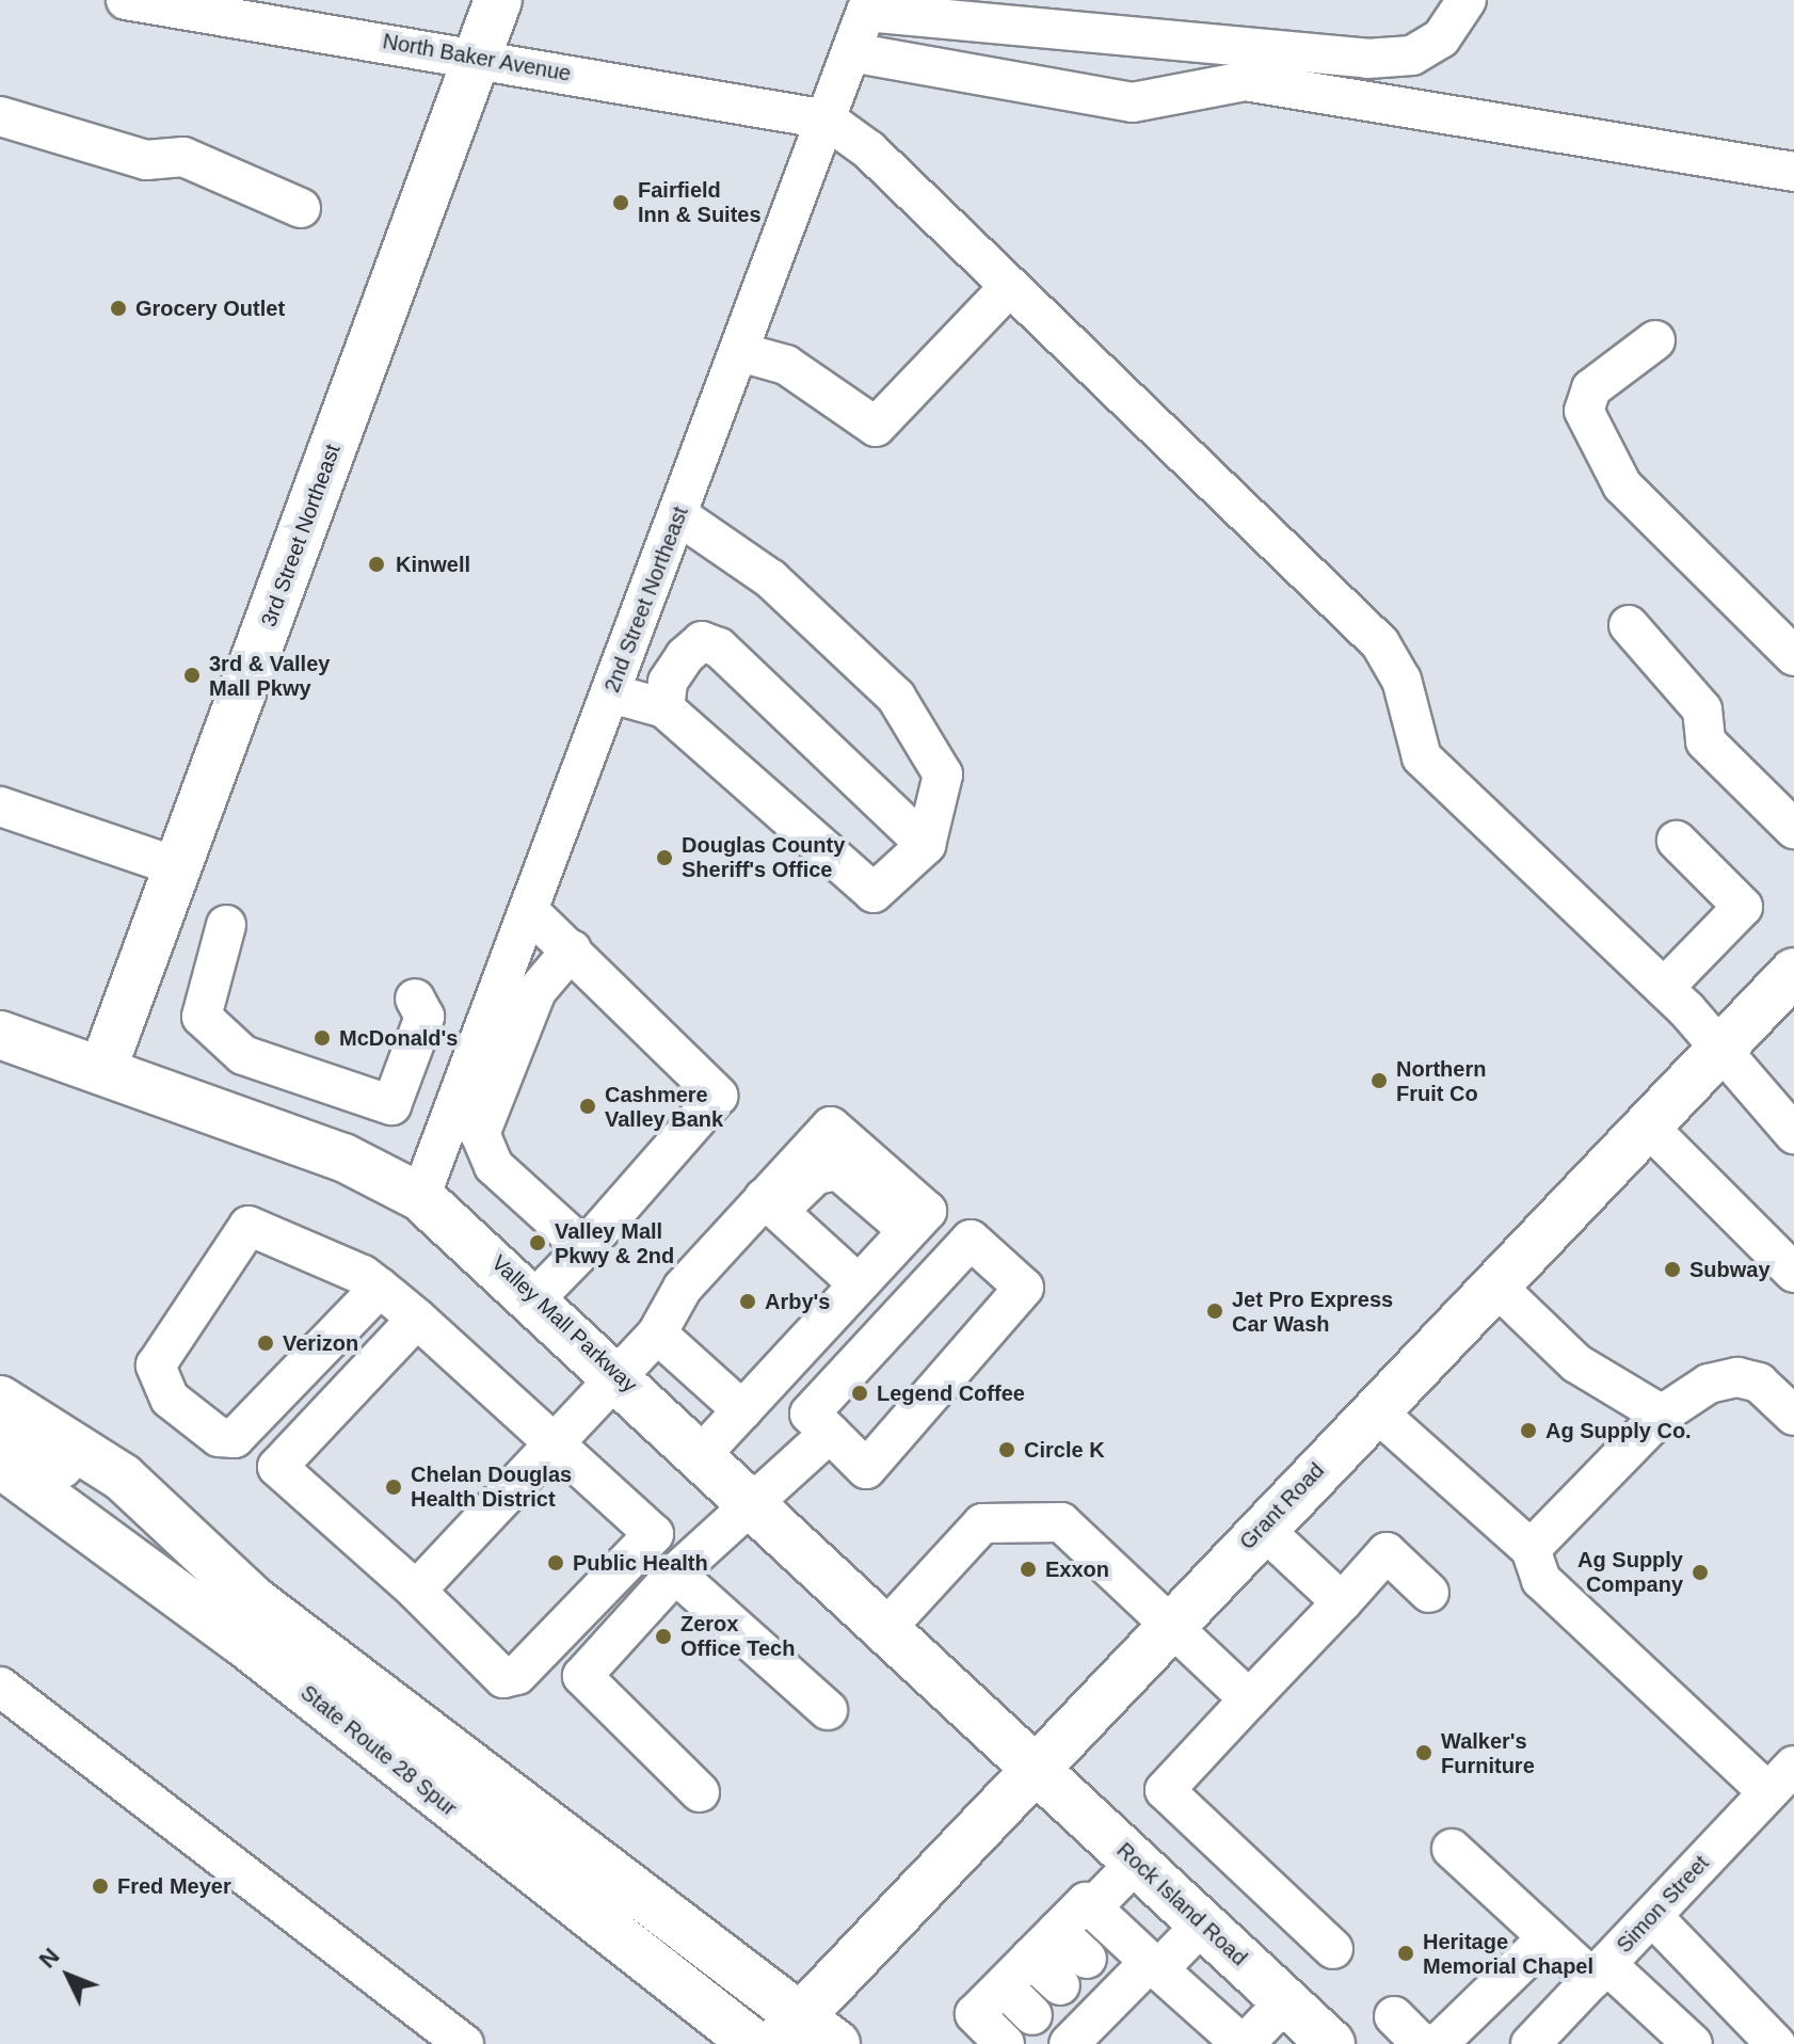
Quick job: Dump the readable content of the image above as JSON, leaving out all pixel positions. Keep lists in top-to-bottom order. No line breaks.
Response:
{"streets":{"main road":["3rd Street Northeast","Valley Mall Parkway","Grant Road","State Route 28 Spur","Rock Island Road"],"street":["North Baker Avenue","2nd Street Northeast","Simon Street"]},"crossings":[["North Baker Avenue","3rd Street Northeast"],["North Baker Avenue","2nd Street Northeast"],["3rd Street Northeast","Valley Mall Parkway"],["2nd Street Northeast","Valley Mall Parkway"],["Valley Mall Parkway","Grant Road"],["Valley Mall Parkway","Rock Island Road"],["Grant Road","Rock Island Road"]],"places":["Fairfield Inn & Suites","Grocery Outlet","Kinwell","3rd & Valley Mall Pkwy","Douglas County Sheriff's Office","McDonald's","Northern Fruit Co","Cashmere Valley Bank","Valley Mall Pkwy & 2nd","Subway","Arby's","Jet Pro Express Car Wash","Verizon","Legend Coffee","Ag Supply Co.","Circle K","Chelan Douglas Health District","Public Health","Exxon","Ag Supply Company","Zerox Office Tech","Walker's Furniture","Fred Meyer","Heritage Memorial Chapel"],"north":"top left"}
